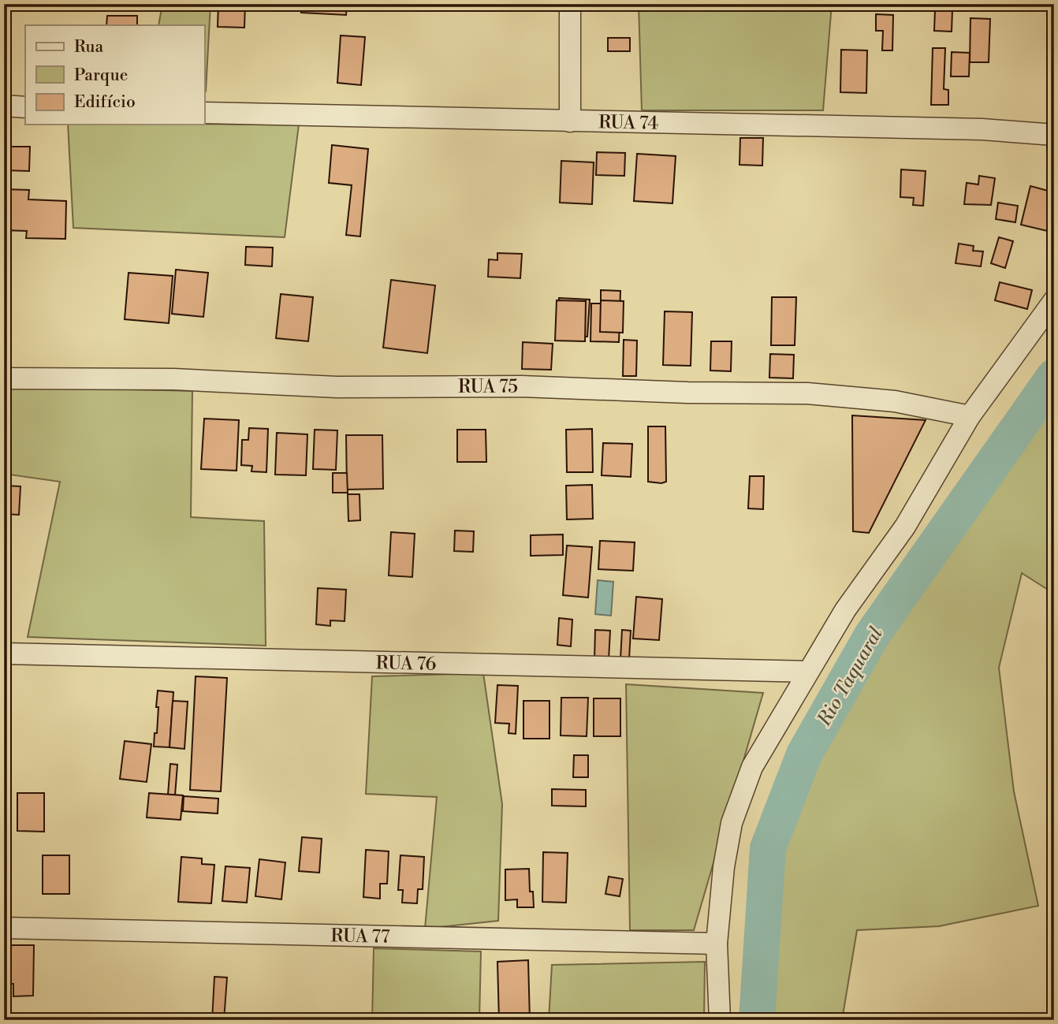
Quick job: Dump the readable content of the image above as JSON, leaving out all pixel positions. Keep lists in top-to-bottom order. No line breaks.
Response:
{"streets":{"street":["RUA 74","RUA 75","RUA 76","RUA 77"]},"water":["Rio Taquaral"],"legend":["Rua","Parque","Edifício"]}
